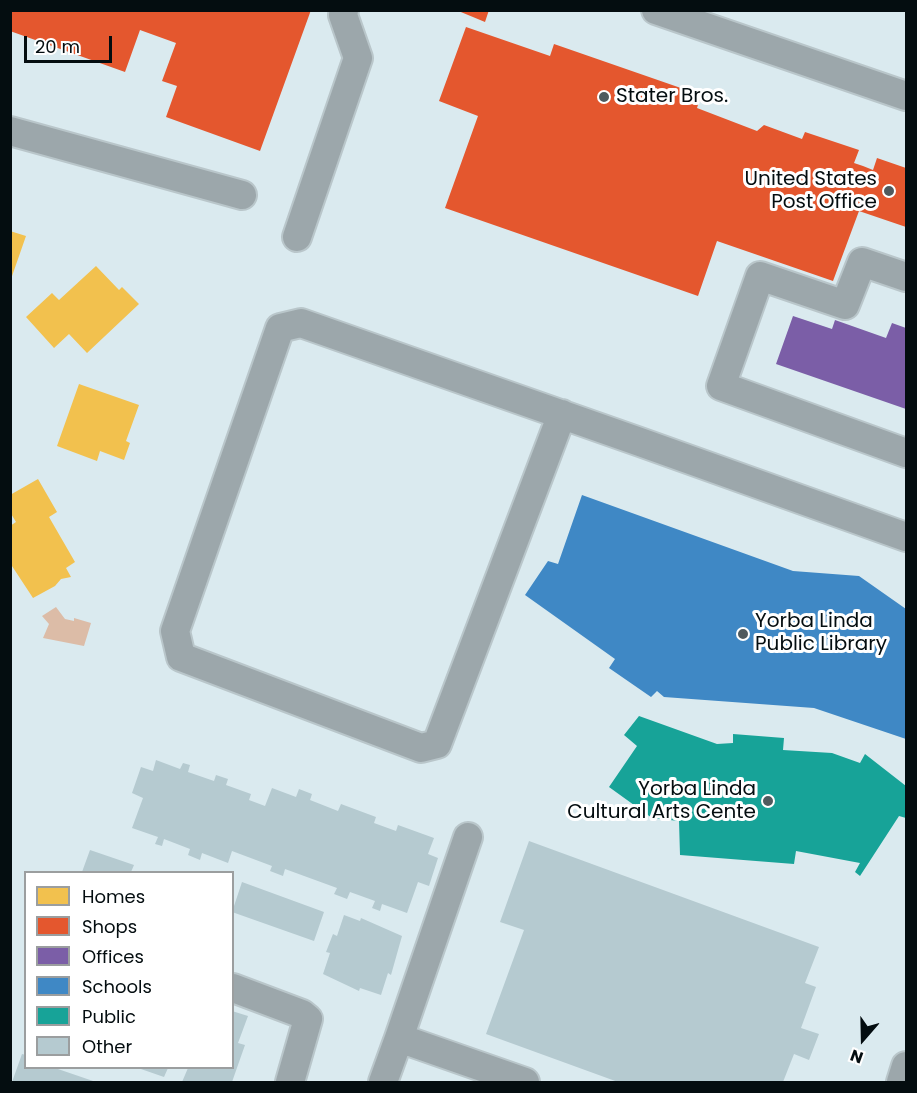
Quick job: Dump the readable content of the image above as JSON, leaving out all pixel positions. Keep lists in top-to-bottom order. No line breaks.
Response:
{"places":["Stater Bros.","United States Post Office","Yorba Linda Public Library","Yorba Linda Cultural Arts Cente"],"legend":["Homes","Shops","Offices","Schools","Public","Other"],"scale_bar":"20 m","north":"bottom"}
